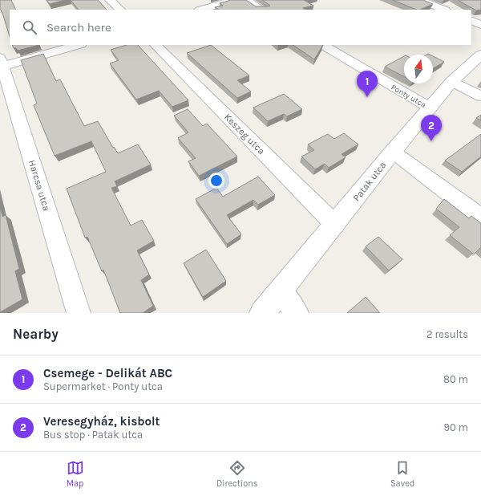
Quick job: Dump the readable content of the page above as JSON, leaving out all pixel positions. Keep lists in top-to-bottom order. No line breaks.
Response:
{"streets":{"street":["Ponty utca","Keszeg utca","Patak utca","Harcsa utca"]},"crossings":[["Ponty utca","Patak utca"],["Keszeg utca","Patak utca"]],"north":"top","page":{"search":"Search here","pins":["1","2"],"heading":["Nearby","2 results"],"list":[{"mark":"1","name":"Csemege - Delikát ABC","note":"Supermarket · Ponty utca","value":"80 m"},{"mark":"2","name":"Veresegyház, kisbolt","note":"Bus stop · Patak utca","value":"90 m"}],"nav":["Map","Directions","Saved"]}}
